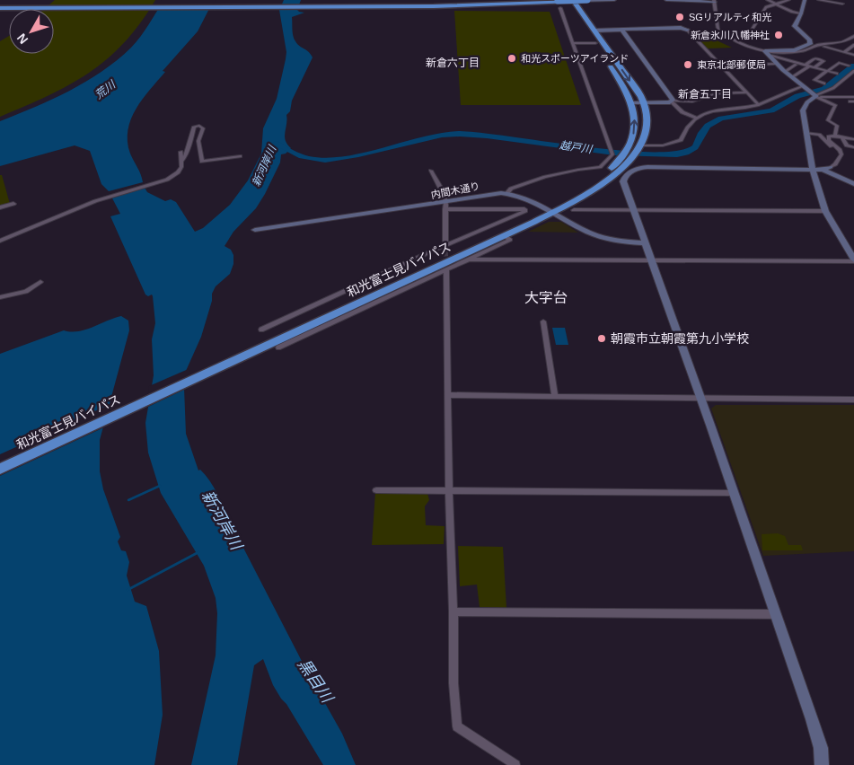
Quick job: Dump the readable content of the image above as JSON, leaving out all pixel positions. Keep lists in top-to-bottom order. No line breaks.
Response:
{"streets":{"highway":["和光富士見バイパス"],"street":["内間木通り"]},"crossings":[["内間木通り","和光富士見バイパス"]],"districts":["新倉六丁目","新倉五丁目","大字台"],"water":["荒川","越戸川","新河岸川","黒目川"],"places":["SGリアルティ和光","新倉氷川八幡神社","和光スポーツアイランド","東京北部郵便局","朝霞市立朝霞第九小学校"],"north":"bottom left"}
